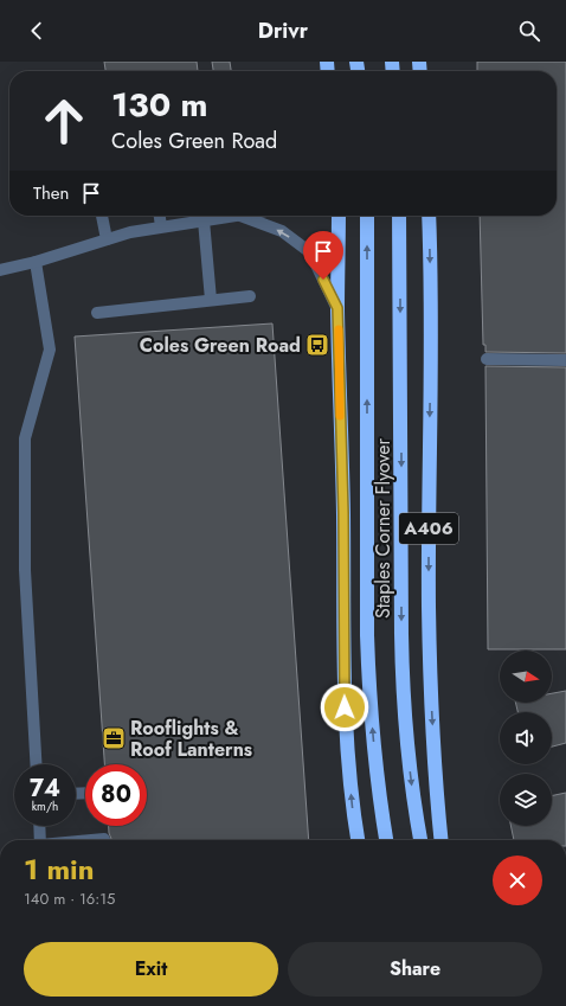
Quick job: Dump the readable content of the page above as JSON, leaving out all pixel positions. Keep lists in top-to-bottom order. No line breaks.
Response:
{"streets":{"highway":["Staples Corner Flyover","A406"]},"places":{"bus stop":["Coles Green Road"],"office":["Rooflights & Roof Lanterns"]},"north":"right","page":{"header":"Drivr","turn":["130 m","Coles Green Road"],"then":"Then","speed":"74 km/h","limit":"80","heading":["1 min","140 m · 16:15"],"buttons":["Exit","Share"]}}
